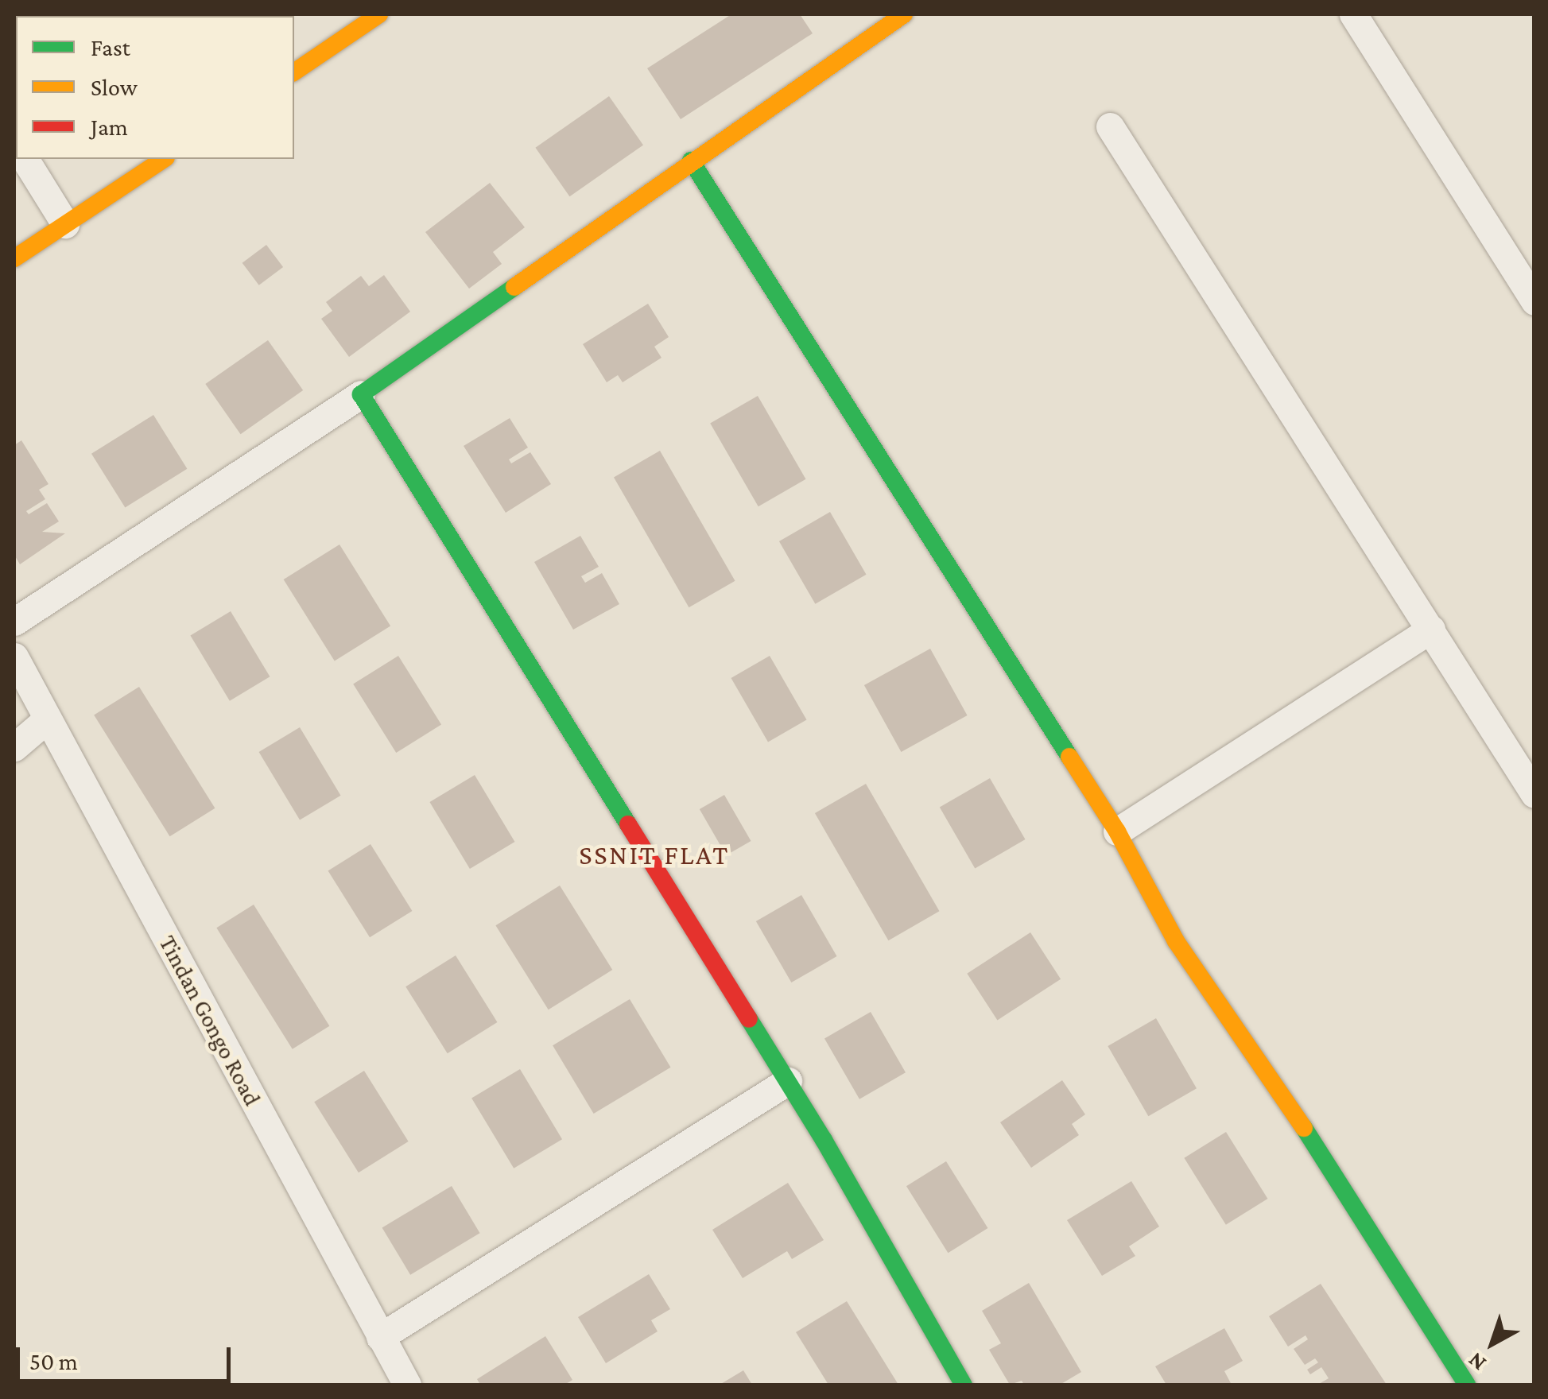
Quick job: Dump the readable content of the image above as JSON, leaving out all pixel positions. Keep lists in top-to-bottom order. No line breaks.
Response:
{"streets":{"street":["Tindan Gongo Road"]},"districts":["SSNIT FLAT"],"legend":["Fast","Slow","Jam"],"scale_bar":"50 m","north":"bottom left"}
